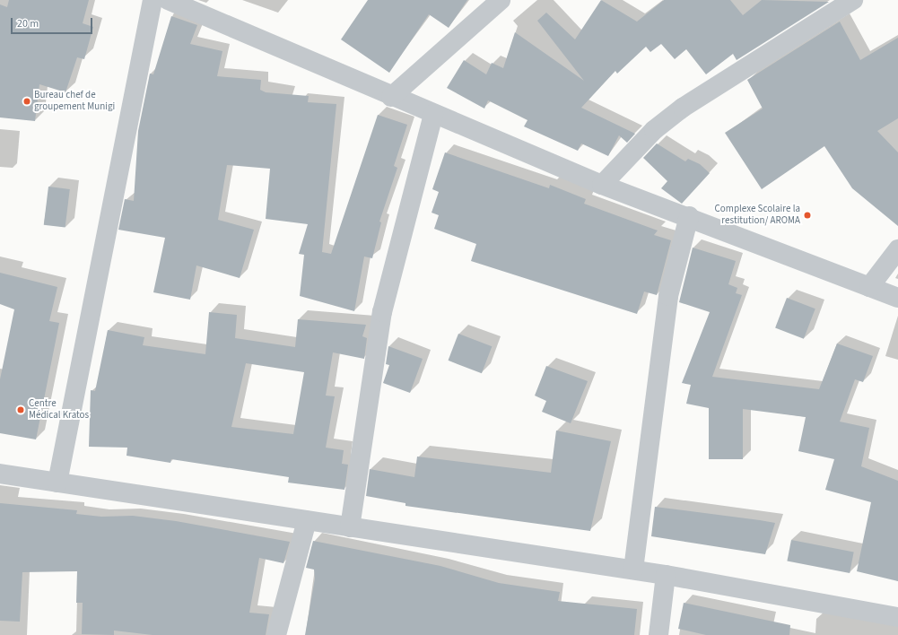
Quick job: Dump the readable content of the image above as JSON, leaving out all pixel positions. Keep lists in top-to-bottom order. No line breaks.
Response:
{"places":["Bureau chef de groupement Munigi","Complexe Scolaire la restitution/ AROMA","Centre Médical Kratos"],"scale_bar":"20 m"}
